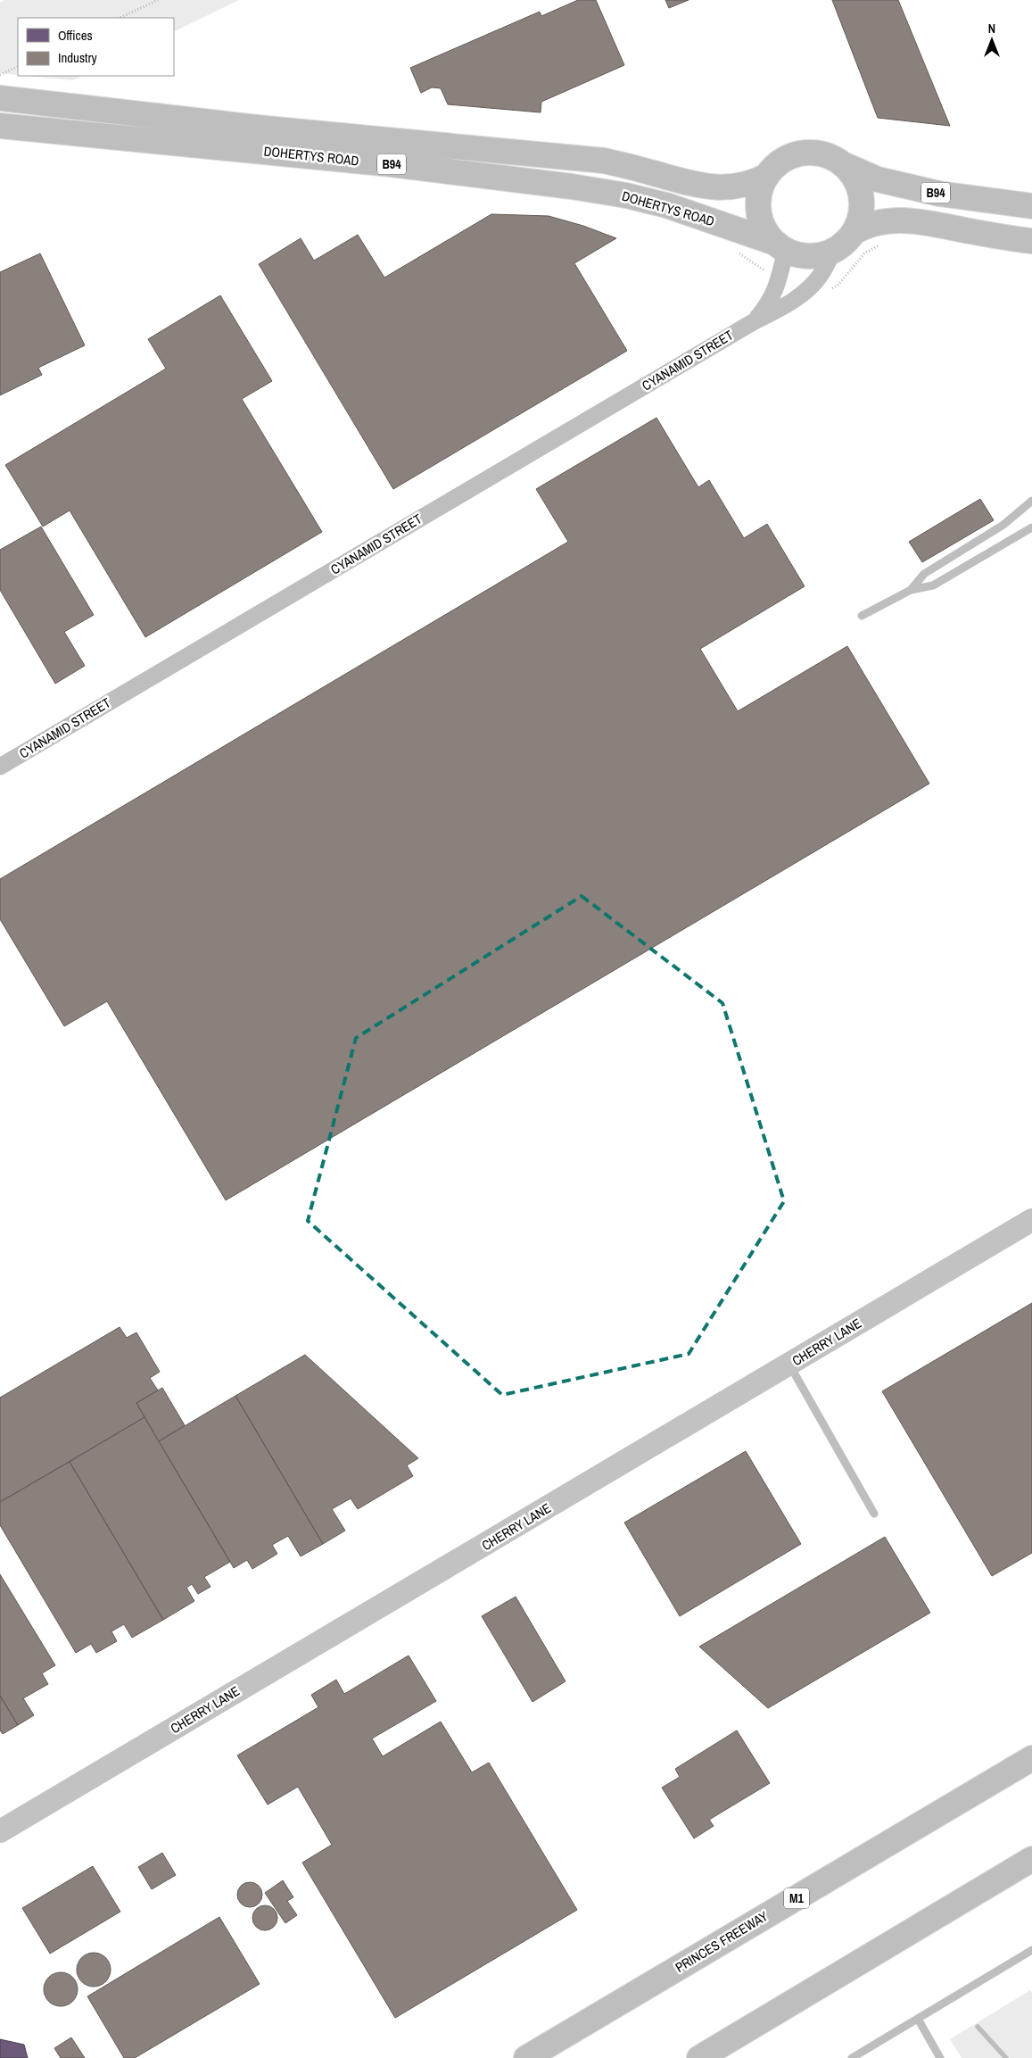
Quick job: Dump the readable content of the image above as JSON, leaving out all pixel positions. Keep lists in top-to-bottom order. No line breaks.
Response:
{"streets":{"main road":["DOHERTYS ROAD","B94","M1","PRINCES FREEWAY"],"street":["CYANAMID STREET","CHERRY LANE"]},"crossings":[["DOHERTYS ROAD","B94"],["DOHERTYS ROAD","CYANAMID STREET"],["B94","CYANAMID STREET"]],"legend":["Offices","Industry"],"north":"top"}
